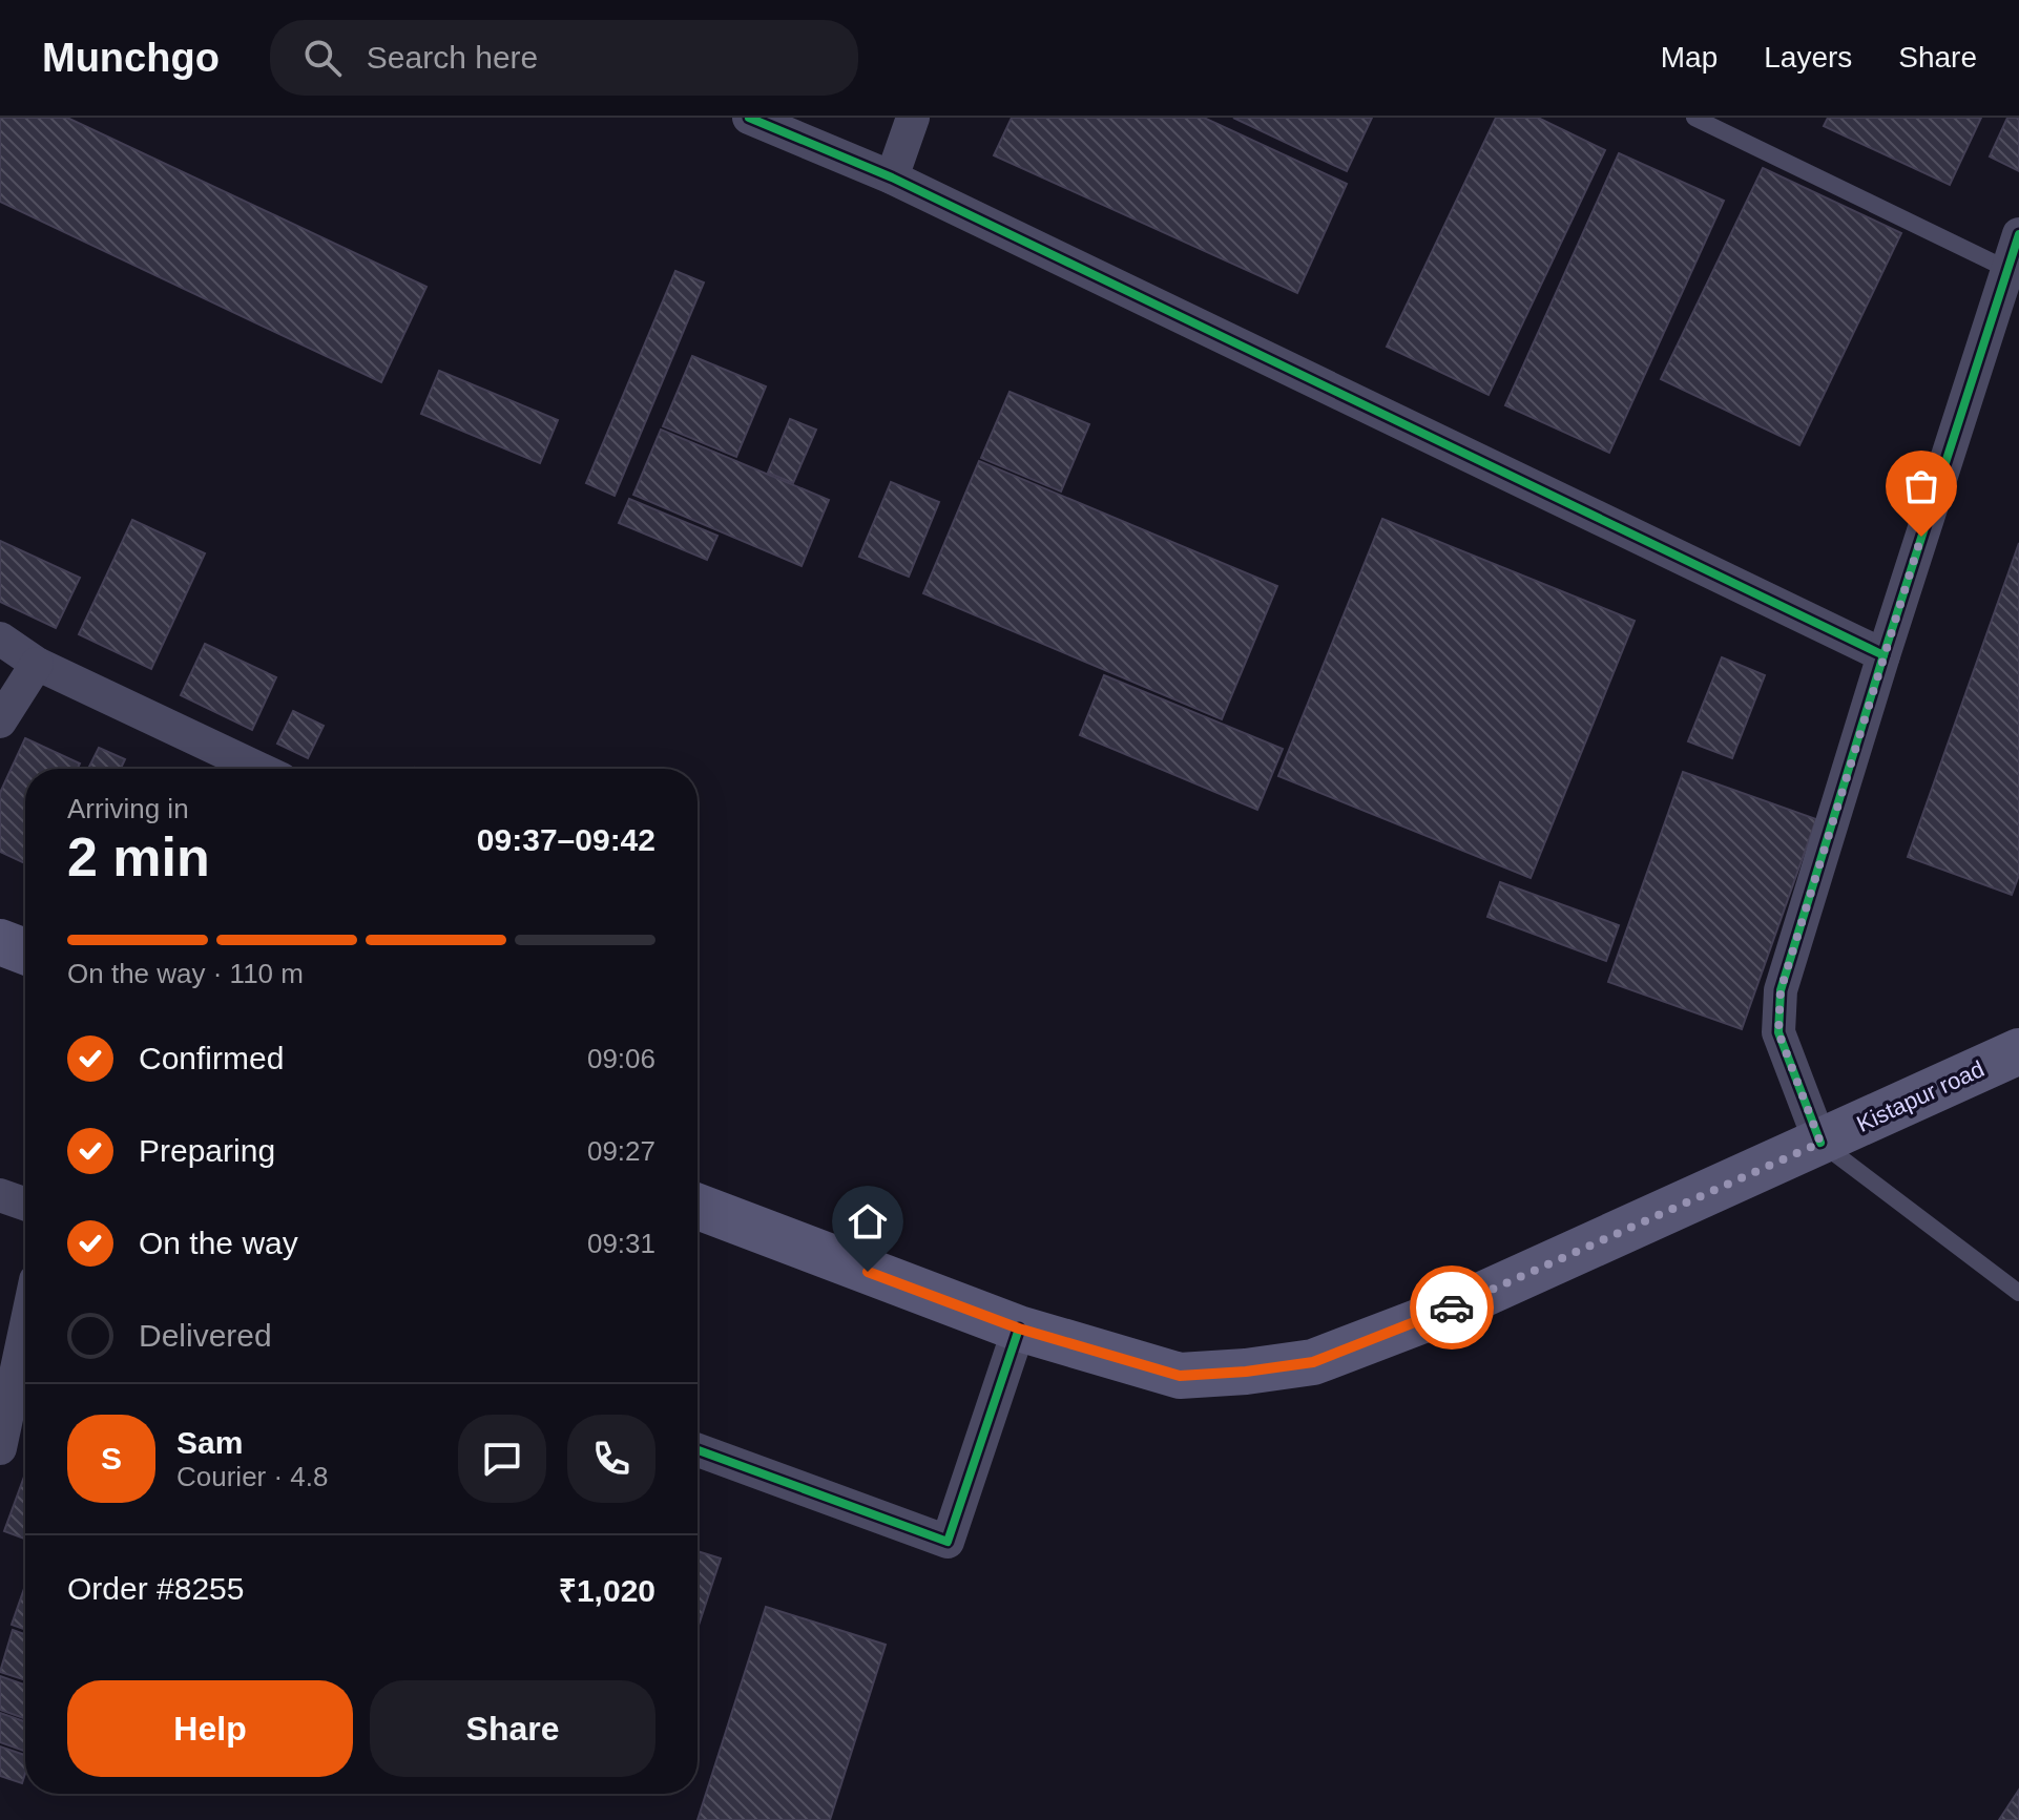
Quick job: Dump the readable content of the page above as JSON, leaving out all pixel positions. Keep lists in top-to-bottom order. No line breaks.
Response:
{"streets":{"main road":["Kistapur road"]},"page":{"header":"Munchgo","search":"Search here","nav":["Map","Layers","Share"],"heading":["2 min","Arriving in","09:37–09:42"],"panel":["Sam","Courier · 4.8","Order #8255","₹1,020"],"bar":"On the way · 110 m","list":[["Confirmed","09:06"],["Preparing","09:27"],["On the way","09:31"],"Delivered"],"round":"S","buttons":["Help","Share"]}}
